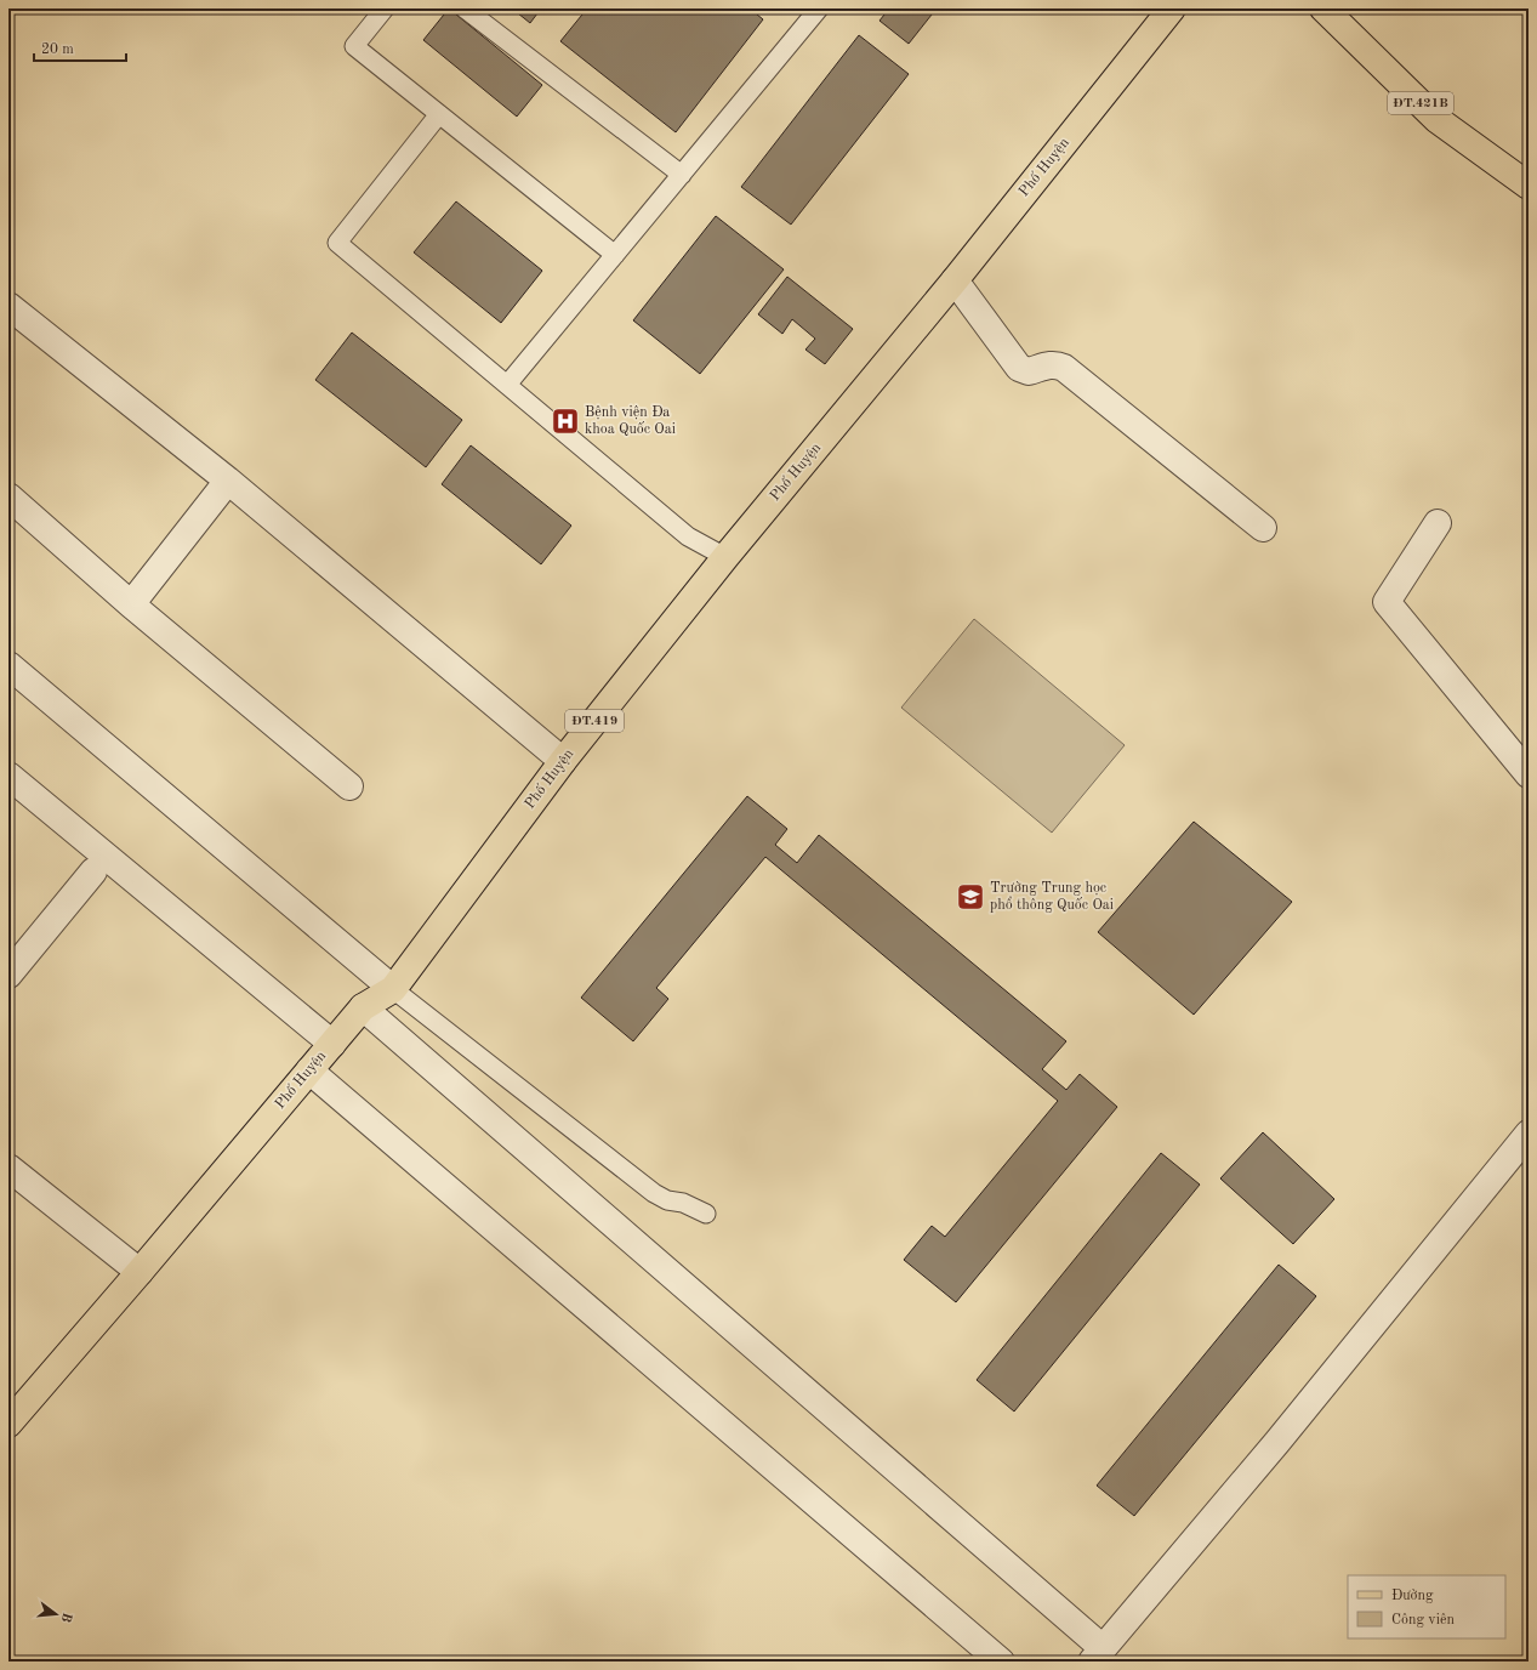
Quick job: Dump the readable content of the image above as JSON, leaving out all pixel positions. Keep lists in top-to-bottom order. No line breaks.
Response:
{"streets":{"main road":["ĐT.421B","Phố Huyện","ĐT.419"]},"places":{"hospital":["Bệnh viện Đa khoa Quốc Oai"],"school or university":["Trường Trung học phổ thông Quốc Oai"]},"legend":["Đường","Công viên"],"scale_bar":"20 m","north":"right"}
